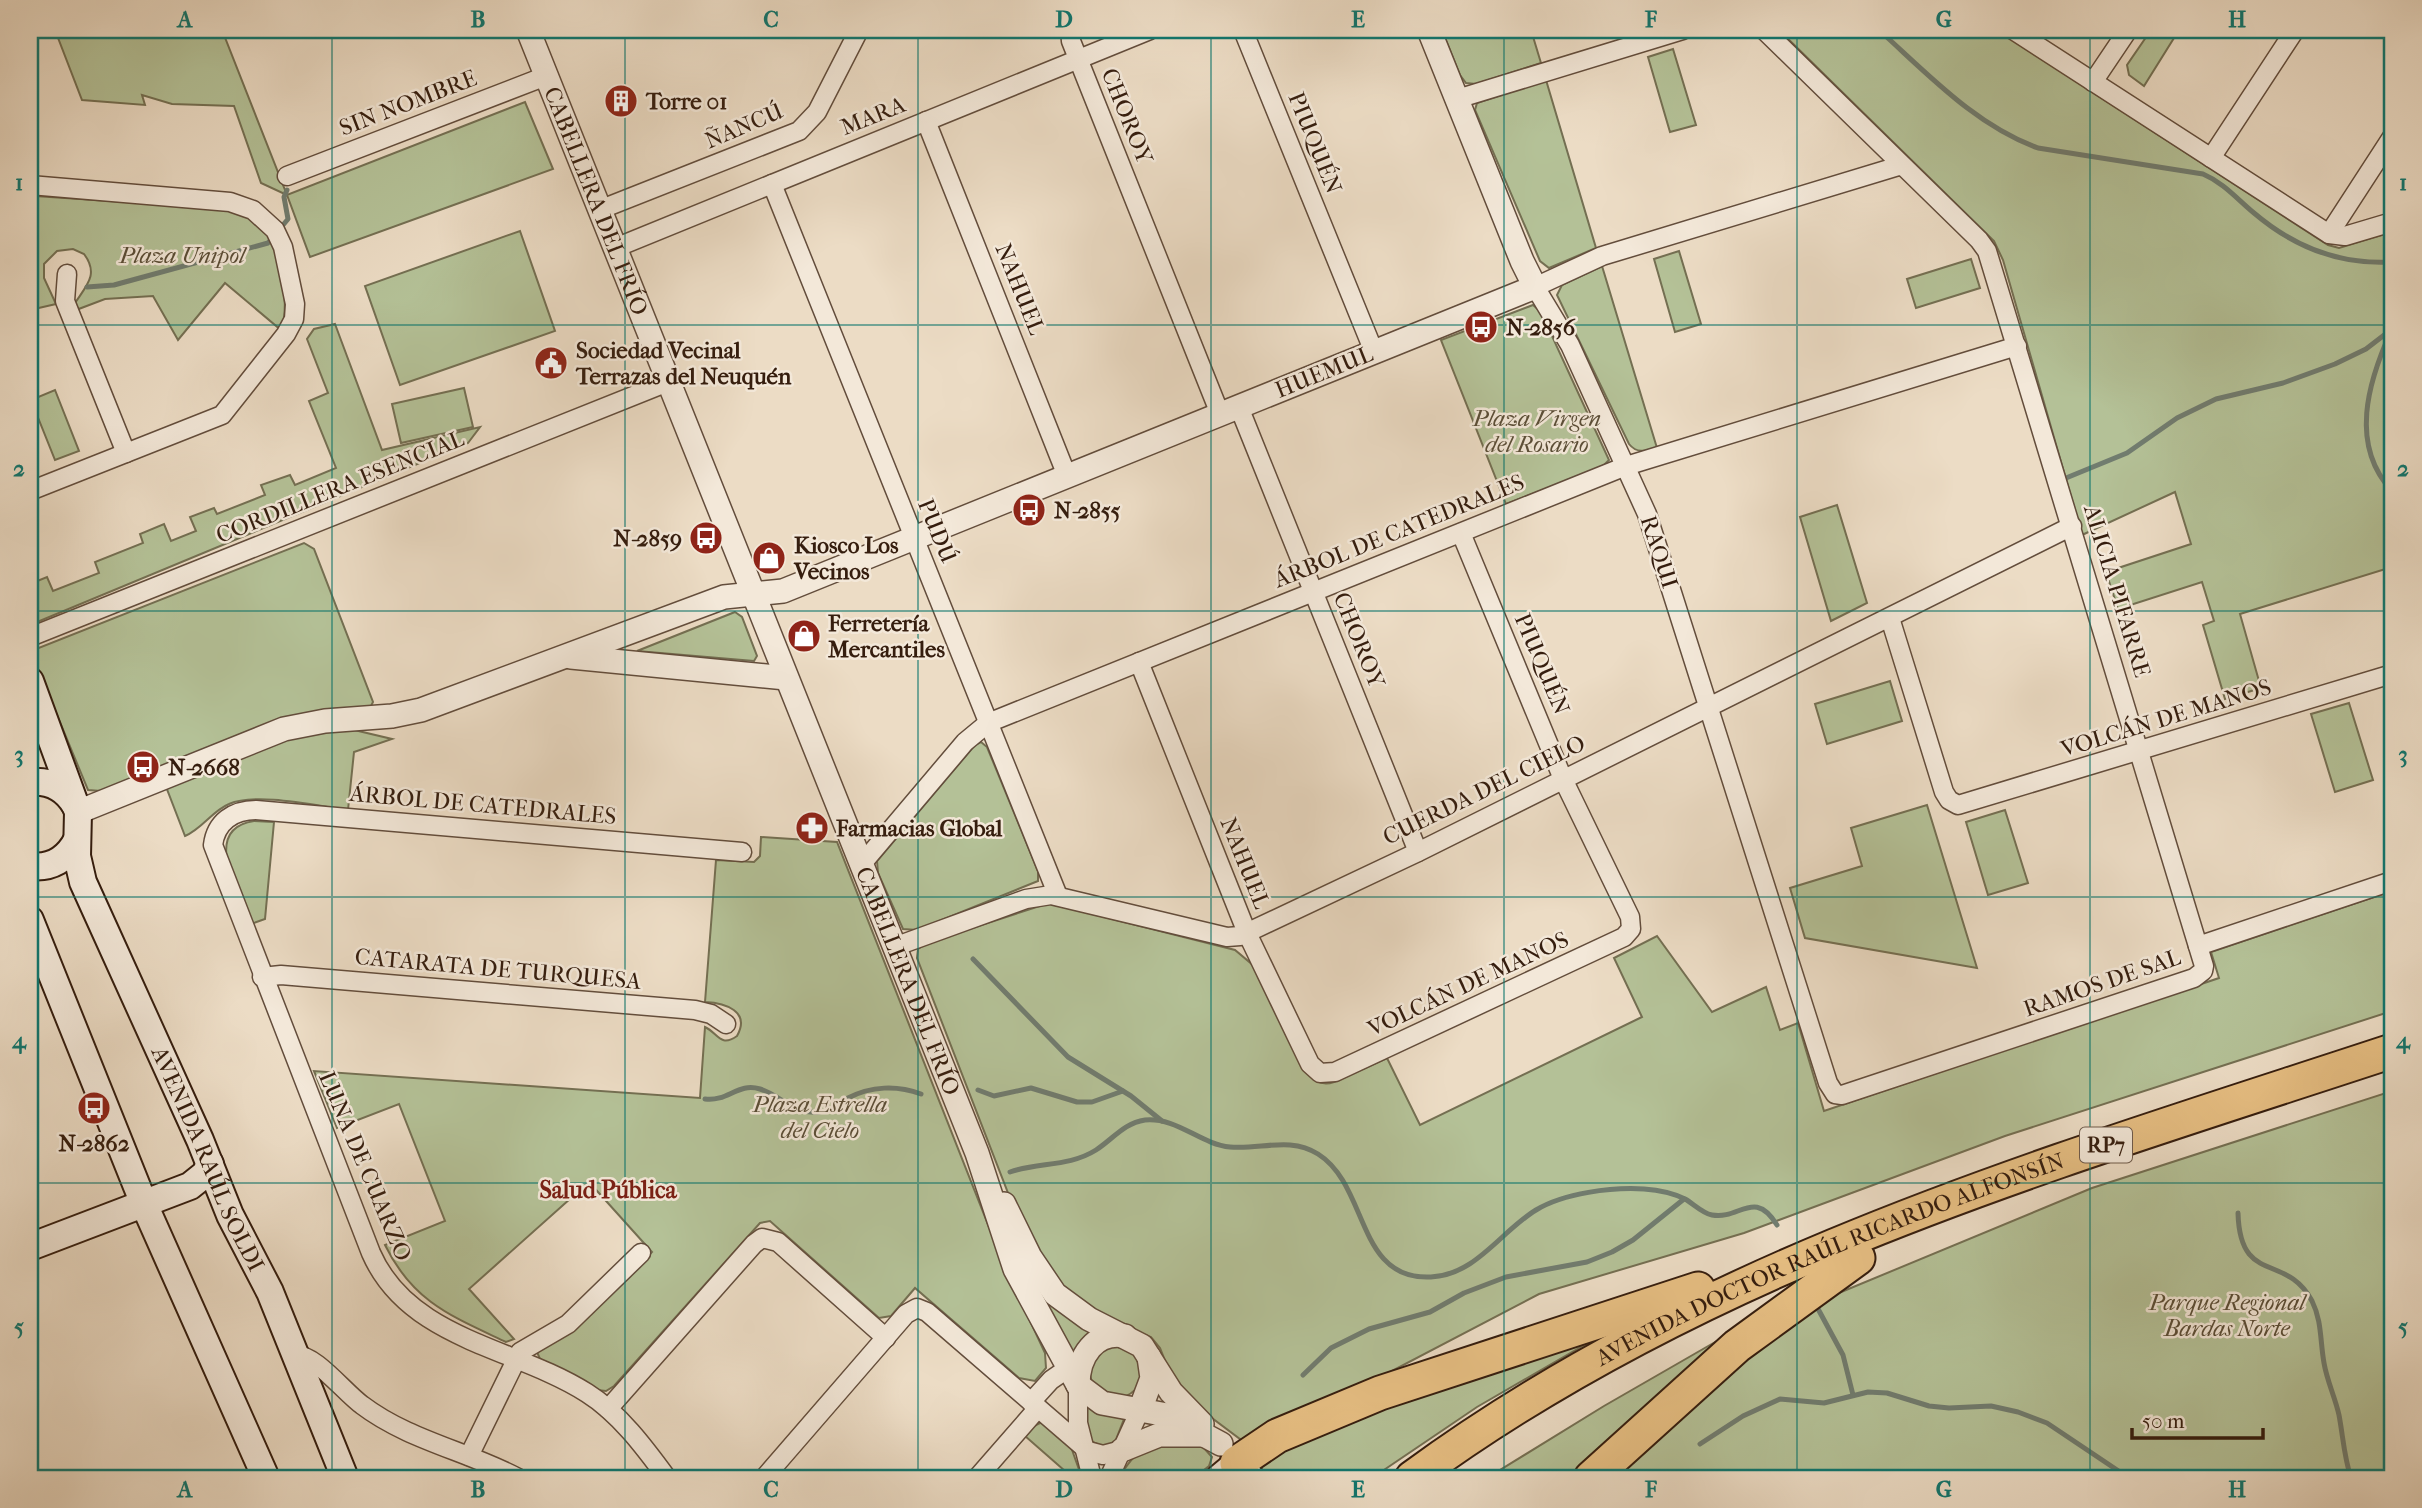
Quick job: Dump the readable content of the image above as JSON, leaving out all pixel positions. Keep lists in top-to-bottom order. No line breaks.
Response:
{"streets":{"highway":["RP7","AVENIDA DOCTOR RAÚL RICARDO ALFONSÍN"],"main road":["AVENIDA RAÚL SOLDI"],"street":["SIN NOMBRE","MARA","CHOROY","ÑANCÚ","PIUQUÉN","CABELLERA DEL FRÍO","NAHUEL","HUEMUL","CORDILLERA ESENCIAL","PUDÚ","ÁRBOL DE CATEDRALES","RAQUI","ALICIA PIFARRE","VOLCÁN DE MANOS","CUERDA DEL CIELO","CATARATA DE TURQUESA","RAMOS DE SAL","LUNA DE CUARZO"]},"crossings":[["SIN NOMBRE","CABELLERA DEL FRÍO"],["MARA","CHOROY"],["MARA","CABELLERA DEL FRÍO"],["MARA","NAHUEL"],["MARA","PUDÚ"],["CHOROY","HUEMUL"],["CHOROY","ÁRBOL DE CATEDRALES"],["CHOROY","CUERDA DEL CIELO"],["ÑANCÚ","CABELLERA DEL FRÍO"],["PIUQUÉN","HUEMUL"],["PIUQUÉN","ÁRBOL DE CATEDRALES"],["PIUQUÉN","VOLCÁN DE MANOS"],["PIUQUÉN","CUERDA DEL CIELO"],["CABELLERA DEL FRÍO","HUEMUL"],["CABELLERA DEL FRÍO","CORDILLERA ESENCIAL"],["CABELLERA DEL FRÍO","ÁRBOL DE CATEDRALES"],["CABELLERA DEL FRÍO","CUERDA DEL CIELO"],["NAHUEL","HUEMUL"],["NAHUEL","ÁRBOL DE CATEDRALES"],["NAHUEL","VOLCÁN DE MANOS"],["NAHUEL","CUERDA DEL CIELO"],["HUEMUL","PUDÚ"],["HUEMUL","RAQUI"],["HUEMUL","ALICIA PIFARRE"],["HUEMUL","AVENIDA RAÚL SOLDI"],["PUDÚ","ÁRBOL DE CATEDRALES"],["PUDÚ","CUERDA DEL CIELO"],["ÁRBOL DE CATEDRALES","RAQUI"],["ÁRBOL DE CATEDRALES","ALICIA PIFARRE"],["ÁRBOL DE CATEDRALES","LUNA DE CUARZO"],["RAQUI","CUERDA DEL CIELO"],["RAQUI","RAMOS DE SAL"],["ALICIA PIFARRE","VOLCÁN DE MANOS"],["ALICIA PIFARRE","CUERDA DEL CIELO"],["ALICIA PIFARRE","RAMOS DE SAL"],["VOLCÁN DE MANOS","CUERDA DEL CIELO"],["CATARATA DE TURQUESA","LUNA DE CUARZO"]],"districts":["Salud Pública"],"parks":["Plaza Unipol","Plaza Virgen del Rosario","Plaza Estrella del Cielo","Parque Regional Bardas Norte"],"places":{"building":["Torre 01"],"bus stop":["N-2856","N-2855","N-2859","N-2668","N-2862"],"public building":["Sociedad Vecinal Terrazas del Neuquén"],"shop":["Kiosco Los Vecinos","Ferretería Mercantiles"],"pharmacy":["Farmacias Global"]},"scale_bar":"50 m","grid":{"columns":["A","B","C","D","E","F","G","H"],"rows":["1","2","3","4","5"]}}
